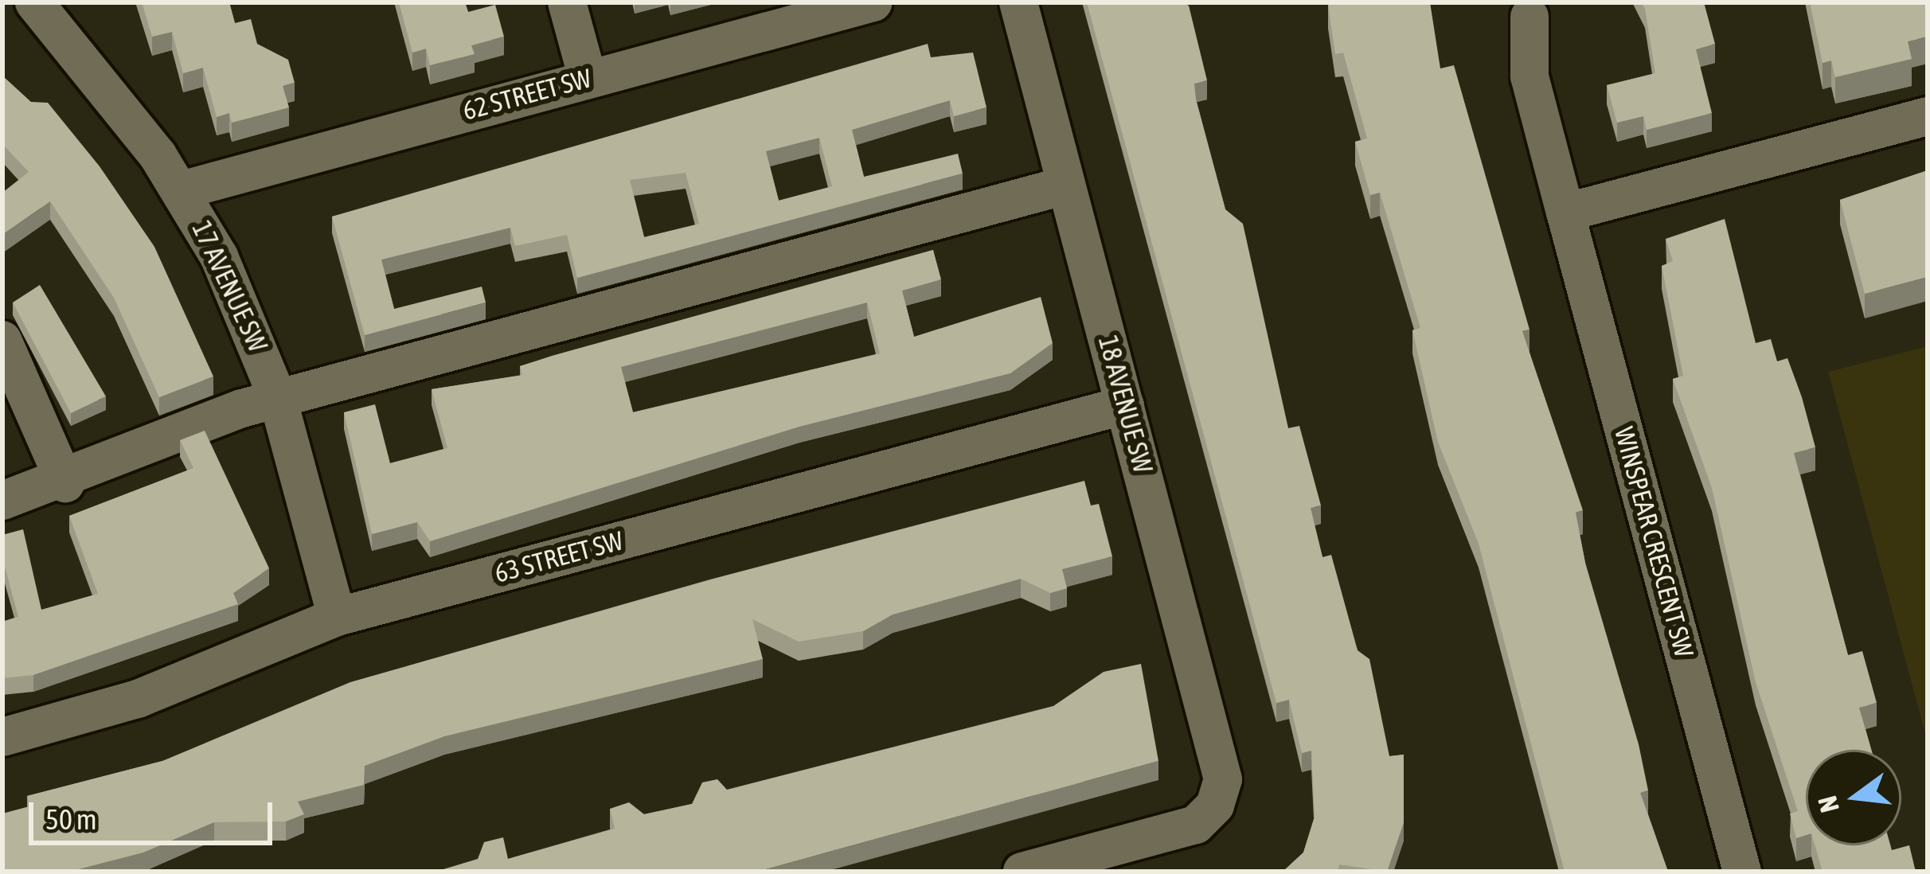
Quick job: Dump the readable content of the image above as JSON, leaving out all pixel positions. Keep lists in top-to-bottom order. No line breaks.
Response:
{"streets":{"street":["62 STREET SW","17 AVENUE SW","18 AVENUE SW","WINSPEAR CRESCENT SW","63 STREET SW"]},"crossings":[["62 STREET SW","17 AVENUE SW"],["17 AVENUE SW","63 STREET SW"],["18 AVENUE SW","63 STREET SW"]],"scale_bar":"50 m","north":"left"}
